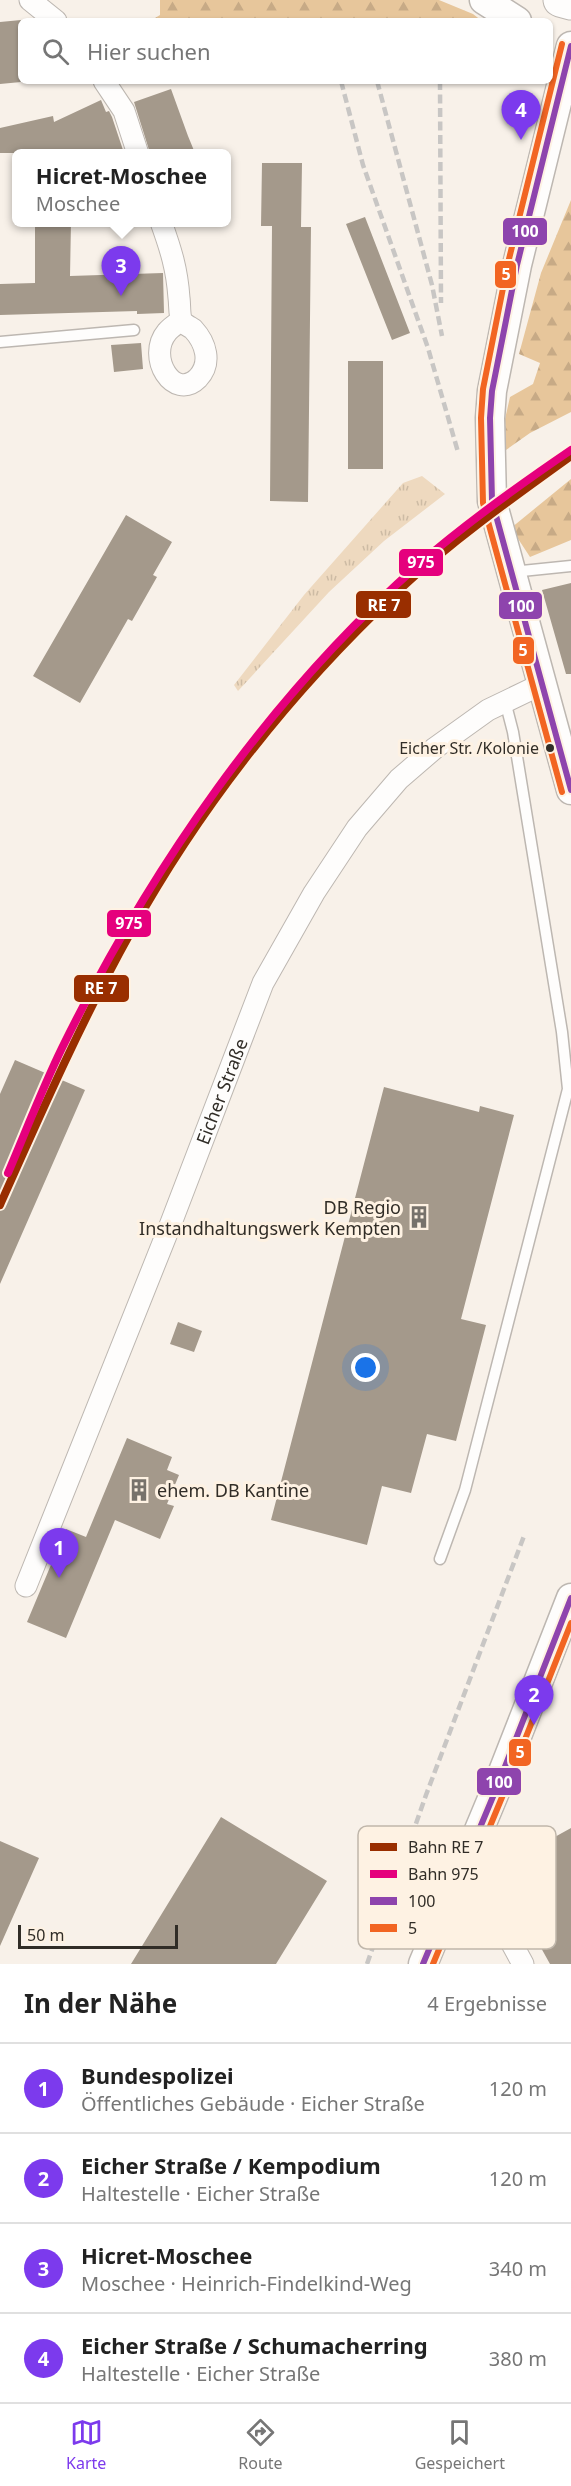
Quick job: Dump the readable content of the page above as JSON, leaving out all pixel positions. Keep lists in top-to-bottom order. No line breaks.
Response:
{"streets":{"street":["Eicher Straße"]},"places":{"other":["Eicher Str. /Kolonie"],"building":["DB Regio Instandhaltungswerk Kempten","ehem. DB Kantine"]},"lines":["transit line 5","transit line 100","rail line 975"],"legend":["Bahn RE 7","Bahn 975","100","5"],"scale_bar":"50 m","page":{"search":"Hier suchen","pins":["4","3","1","2"],"popup":["Hicret-Moschee","Moschee"],"scale":"50 m","heading":["In der Nähe","4 Ergebnisse"],"list":[{"mark":"1","name":"Bundespolizei","note":"Öffentliches Gebäude · Eicher Straße","value":"120 m"},{"mark":"2","name":"Eicher Straße / Kempodium","note":"Haltestelle · Eicher Straße","value":"120 m"},{"mark":"3","name":"Hicret-Moschee","note":"Moschee · Heinrich-Findelkind-Weg","value":"340 m"},{"mark":"4","name":"Eicher Straße / Schumacherring","note":"Haltestelle · Eicher Straße","value":"380 m"}],"nav":["Karte","Route","Gespeichert"]}}
